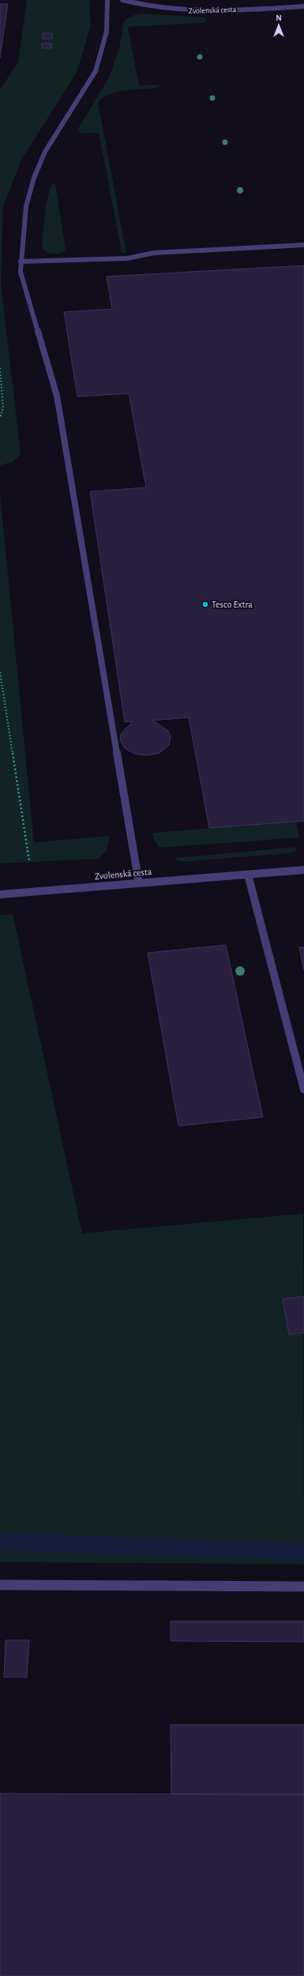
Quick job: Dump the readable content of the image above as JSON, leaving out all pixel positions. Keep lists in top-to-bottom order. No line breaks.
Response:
{"streets":{"street":["Zvolenská cesta"]},"places":["Tesco Extra"],"north":"top"}
